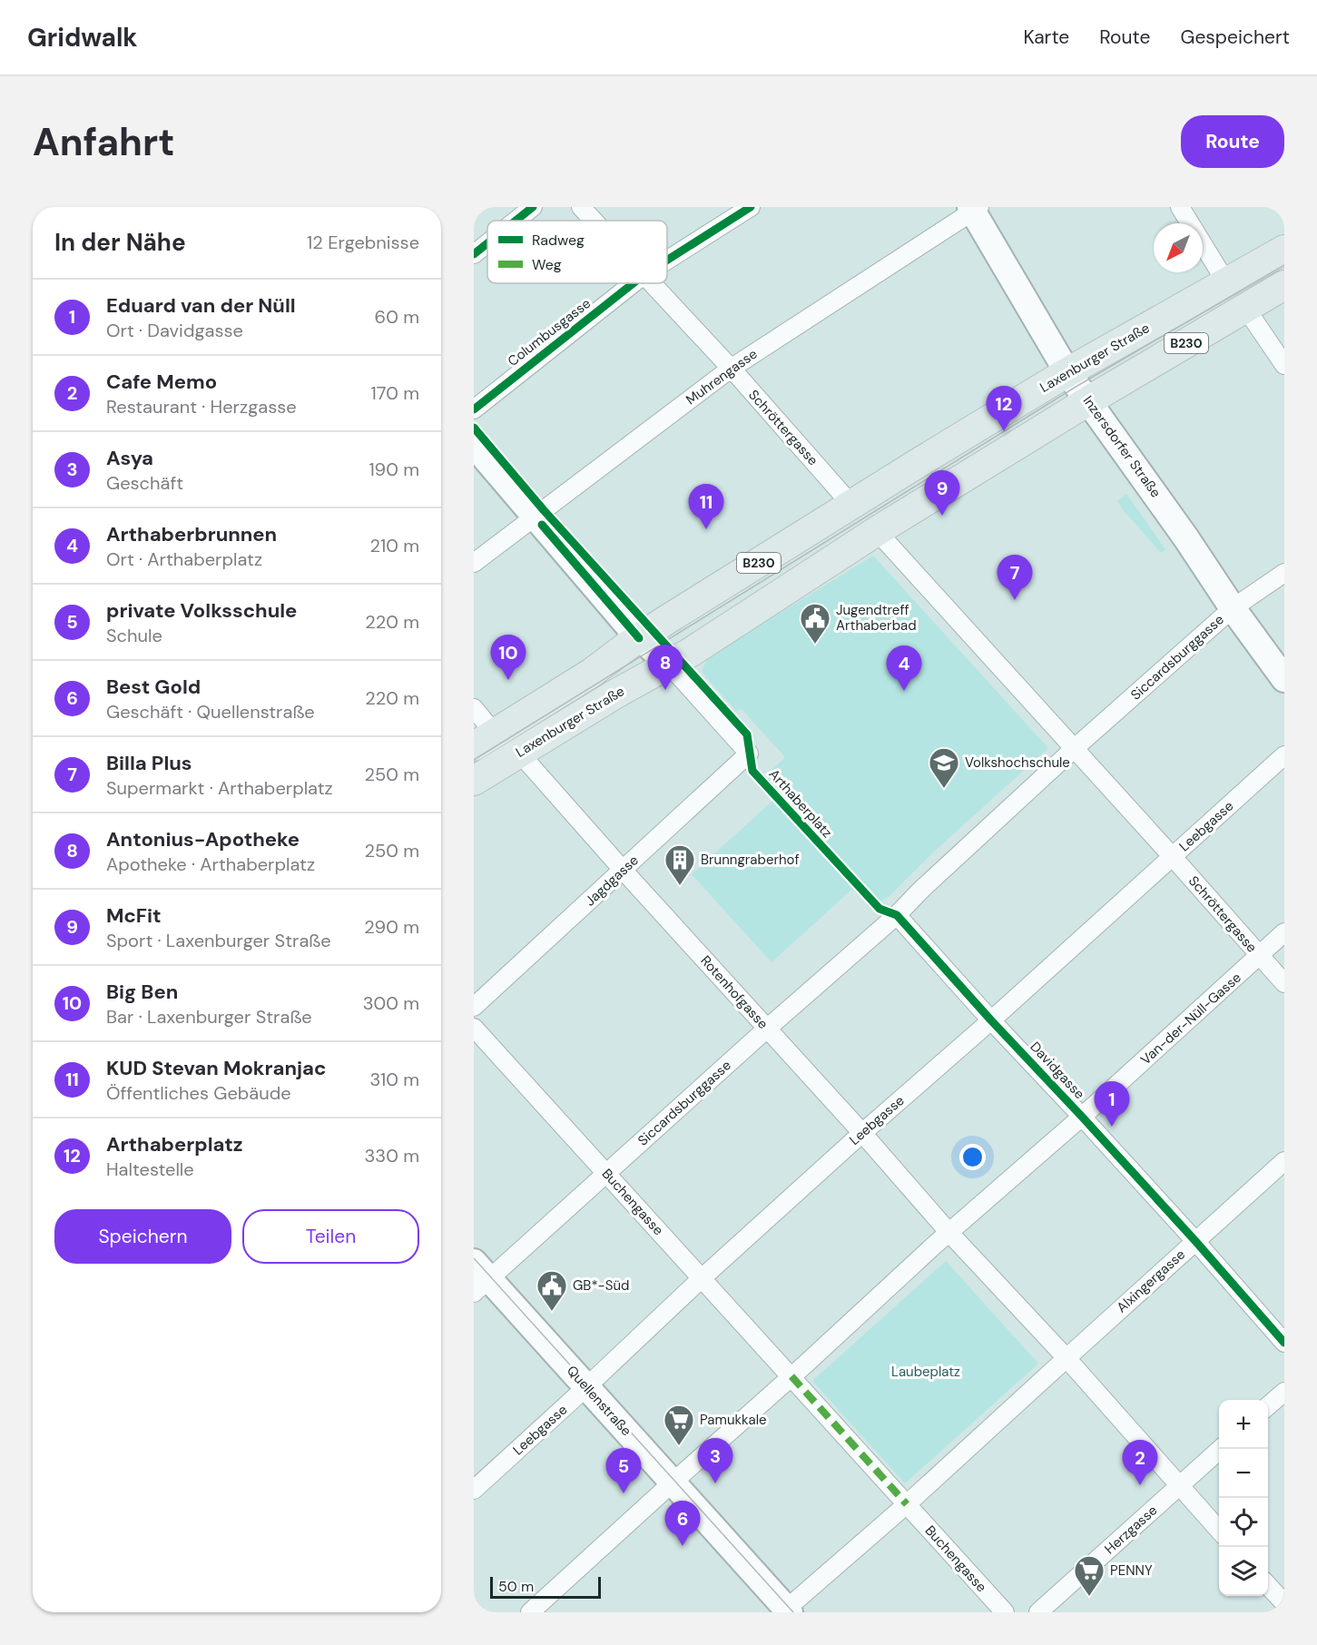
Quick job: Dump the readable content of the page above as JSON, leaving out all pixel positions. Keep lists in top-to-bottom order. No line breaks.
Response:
{"streets":{"main road":["B230","Laxenburger Straße"],"street":["Columbusgasse","Muhrengasse","Schröttergasse","Inzersdorfer Straße","Siccardsburggasse","Leebgasse","Jagdgasse","Rotenhofgasse","Van-der-Nüll-Gasse","Davidgasse","Buchengasse","Alxingergasse","Quellenstraße","Herzgasse"],"cycle path":["Arthaberplatz"]},"crossings":[["B230","Laxenburger Straße"],["B230","Schröttergasse"],["B230","Inzersdorfer Straße"],["B230","Jagdgasse"],["Laxenburger Straße","Schröttergasse"],["Laxenburger Straße","Inzersdorfer Straße"],["Laxenburger Straße","Jagdgasse"],["Laxenburger Straße","Rotenhofgasse"],["Muhrengasse","Schröttergasse"],["Muhrengasse","Inzersdorfer Straße"],["Schröttergasse","Siccardsburggasse"],["Schröttergasse","Leebgasse"],["Schröttergasse","Van-der-Nüll-Gasse"],["Inzersdorfer Straße","Siccardsburggasse"],["Siccardsburggasse","Rotenhofgasse"],["Siccardsburggasse","Davidgasse"],["Siccardsburggasse","Buchengasse"],["Siccardsburggasse","Quellenstraße"],["Leebgasse","Rotenhofgasse"],["Leebgasse","Davidgasse"],["Leebgasse","Buchengasse"],["Leebgasse","Quellenstraße"],["Jagdgasse","Rotenhofgasse"],["Rotenhofgasse","Van-der-Nüll-Gasse"],["Van-der-Nüll-Gasse","Davidgasse"],["Davidgasse","Alxingergasse"]],"parks":["Laubeplatz"],"places":{"public building":["Jugendtreff Arthaberbad","GB*-Süd"],"school or university":["Volkshochschule"],"building":["Brunngraberhof"],"supermarket":["Pamukkale","PENNY"]},"legend":["Radweg","Weg"],"scale_bar":"50 m","north":"bottom left","page":{"header":"Gridwalk","nav":["Karte","Route","Gespeichert"],"buttons":["Route",["Speichern","Teilen"]],"title":"Anfahrt","heading":["In der Nähe","12 Ergebnisse"],"list":[{"mark":"1","name":"Eduard van der Nüll","note":"Ort · Davidgasse","value":"60 m"},{"mark":"2","name":"Cafe Memo","note":"Restaurant · Herzgasse","value":"170 m"},{"mark":"3","name":"Asya","note":"Geschäft","value":"190 m"},{"mark":"4","name":"Arthaberbrunnen","note":"Ort · Arthaberplatz","value":"210 m"},{"mark":"5","name":"private Volksschule","note":"Schule","value":"220 m"},{"mark":"6","name":"Best Gold","note":"Geschäft · Quellenstraße","value":"220 m"},{"mark":"7","name":"Billa Plus","note":"Supermarkt · Arthaberplatz","value":"250 m"},{"mark":"8","name":"Antonius-Apotheke","note":"Apotheke · Arthaberplatz","value":"250 m"},{"mark":"9","name":"McFit","note":"Sport · Laxenburger Straße","value":"290 m"},{"mark":"10","name":"Big Ben","note":"Bar · Laxenburger Straße","value":"300 m"},{"mark":"11","name":"KUD Stevan Mokranjac","note":"Öffentliches Gebäude","value":"310 m"},{"mark":"12","name":"Arthaberplatz","note":"Haltestelle","value":"330 m"}],"pins":["12","9","11","7","10","8","4","1","3","2","5","6"],"map_buttons":["+","−"],"scale":"50 m"}}
